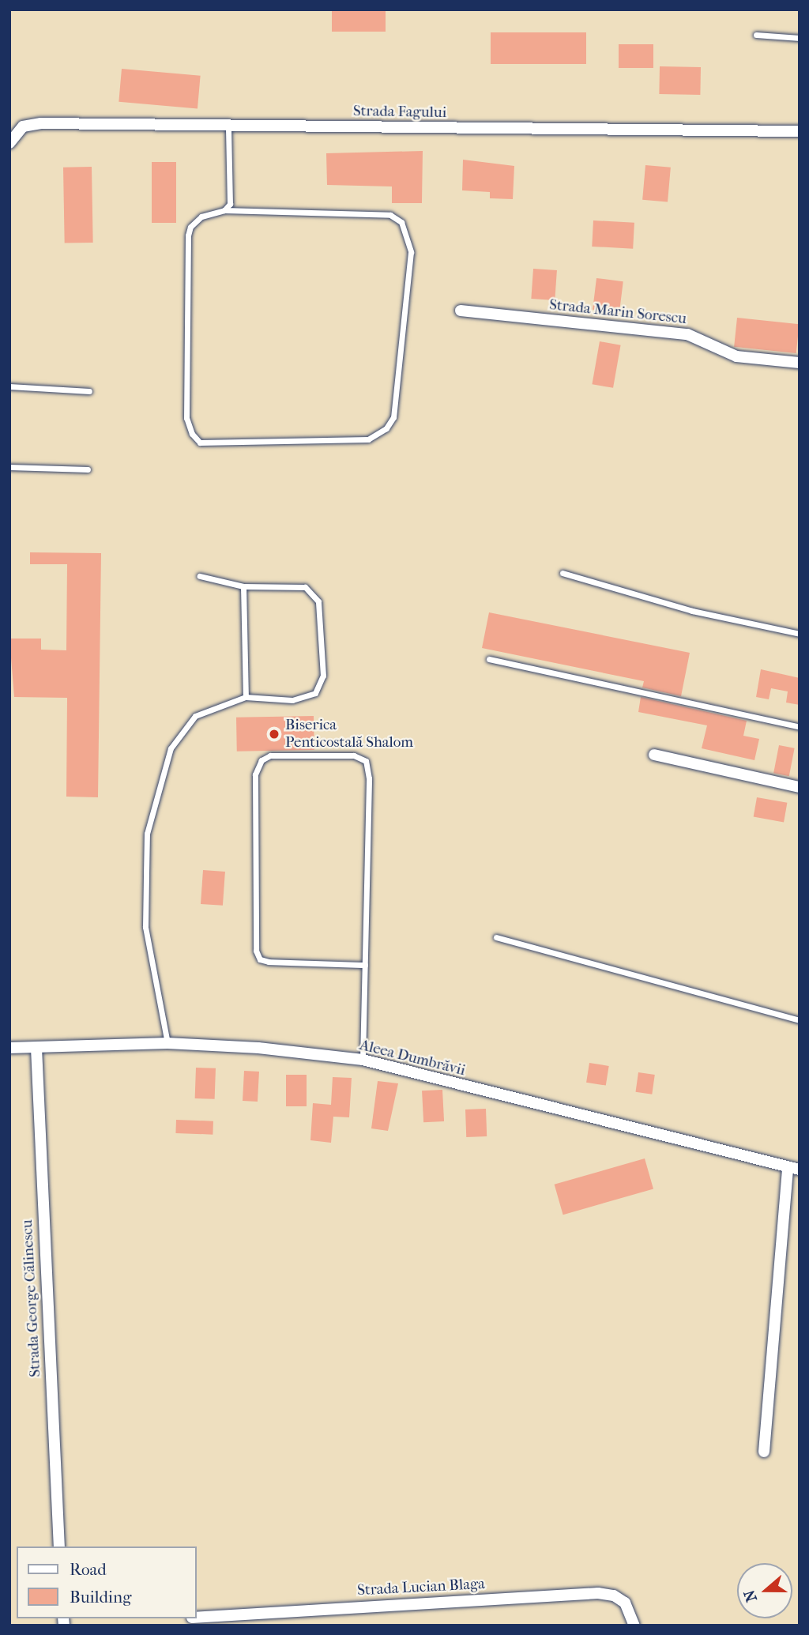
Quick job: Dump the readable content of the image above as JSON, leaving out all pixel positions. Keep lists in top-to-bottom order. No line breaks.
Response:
{"streets":{"street":["Strada Fagului","Strada Marin Sorescu","Aleea Dumbrăvii","Strada George Călinescu","Strada Lucian Blaga"]},"crossings":[["Aleea Dumbrăvii","Strada George Călinescu"]],"places":["Biserica Penticostală Shalom"],"legend":["Road","Building"],"north":"left"}
